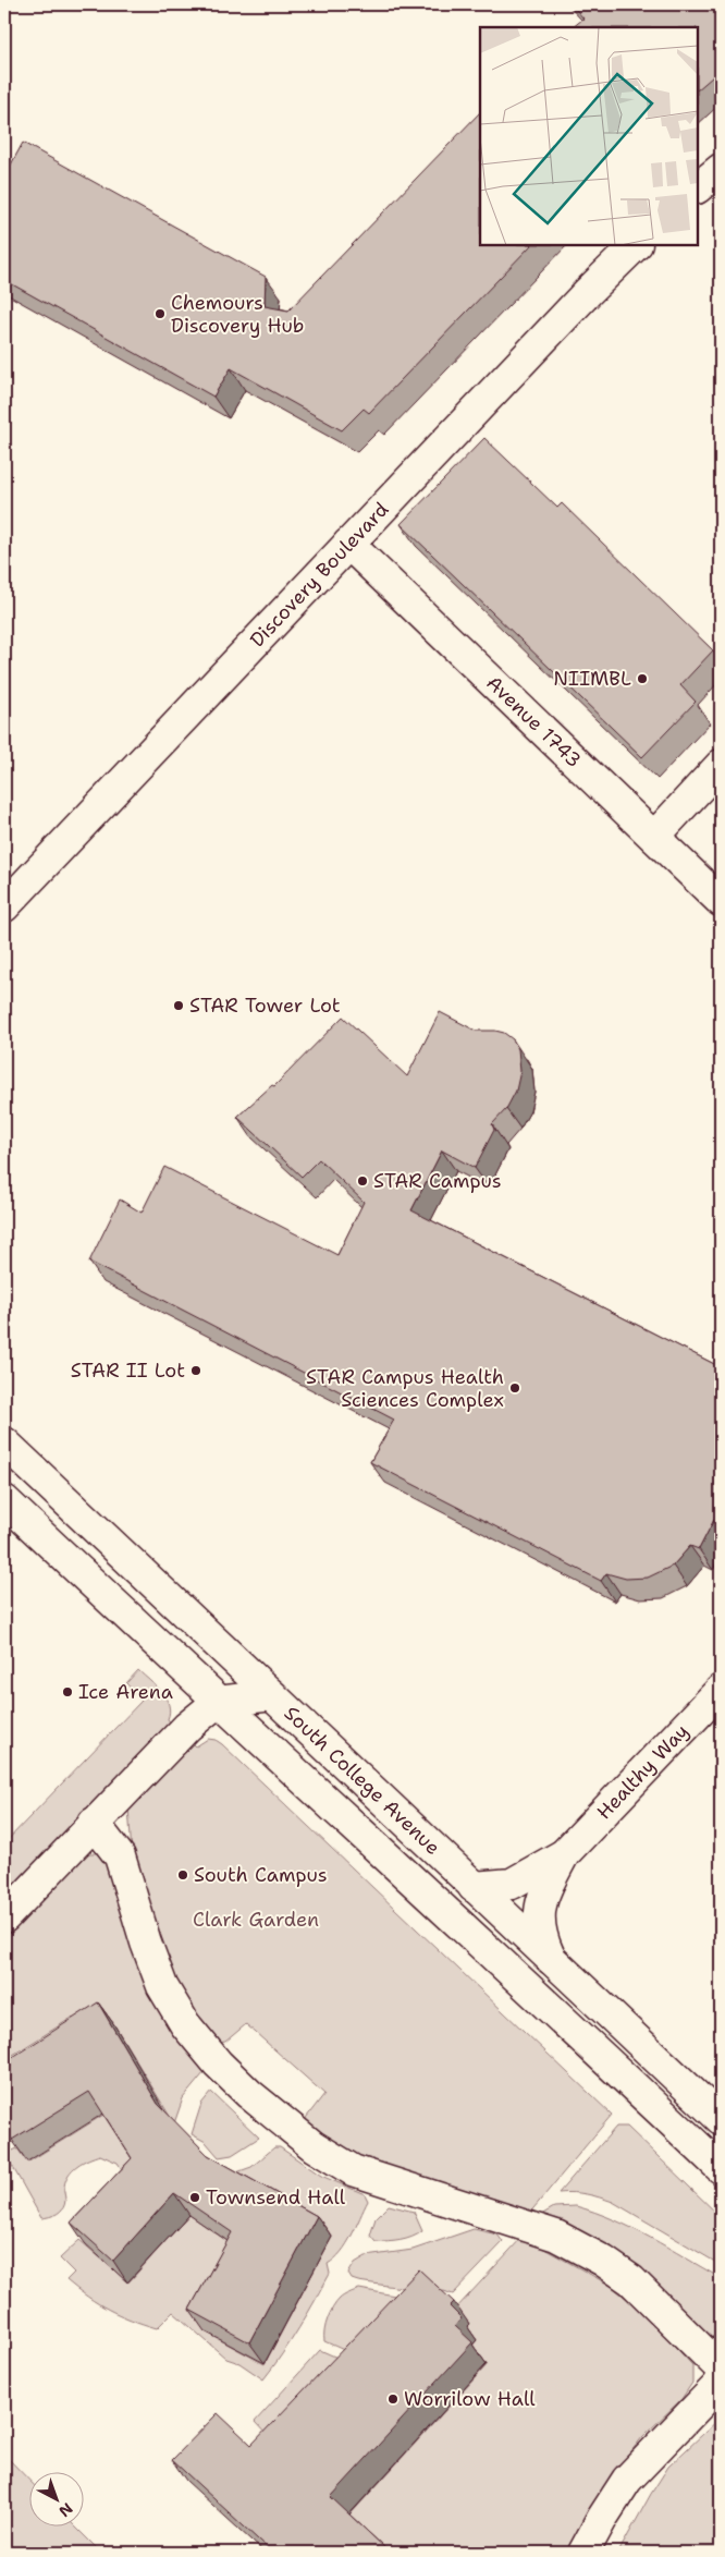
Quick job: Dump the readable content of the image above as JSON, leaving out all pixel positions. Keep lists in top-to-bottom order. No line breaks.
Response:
{"streets":{"street":["Discovery Boulevard","Avenue 1743","Healthy Way","South College Avenue"]},"crossings":[["Discovery Boulevard","Avenue 1743"],["Healthy Way","South College Avenue"]],"parks":["Clark Garden"],"places":["Chemours Discovery Hub","NIIMBL","STAR Tower Lot","STAR Campus","STAR II Lot","STAR Campus Health Sciences Complex","Ice Arena","South Campus","Townsend Hall","Worrilow Hall"],"north":"bottom right"}
